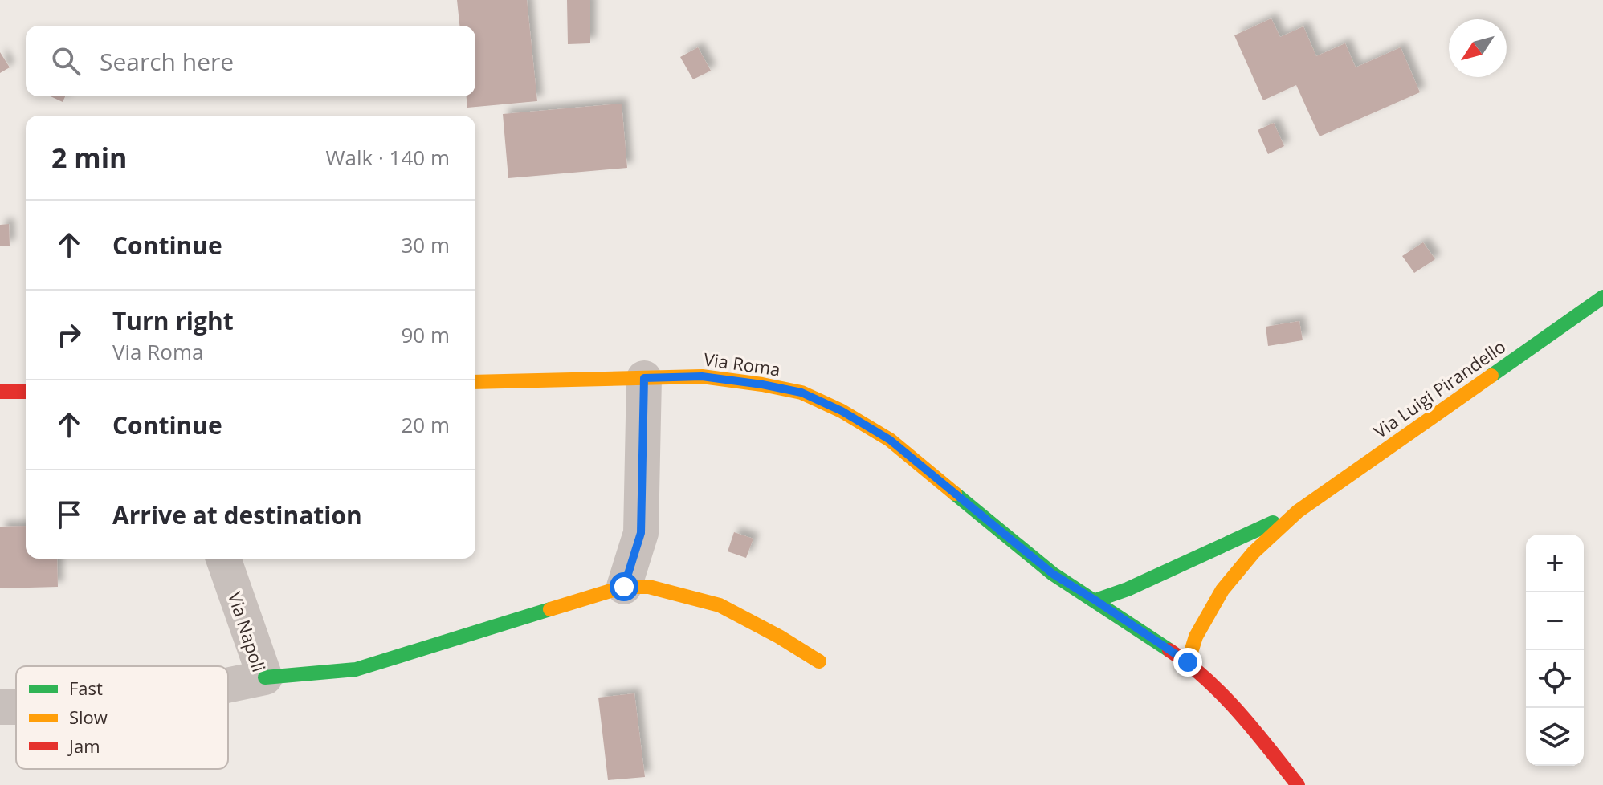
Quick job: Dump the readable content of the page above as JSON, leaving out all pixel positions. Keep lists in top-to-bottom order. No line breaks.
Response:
{"streets":{"street":["Via Roma","Via Luigi Pirandello","Via Napoli"]},"legend":["Fast","Slow","Jam"],"north":"bottom left","page":{"search":"Search here","heading":["2 min","Walk · 140 m"],"list":[["Continue","30 m"],["Turn right","Via Roma","90 m"],["Continue","20 m"],"Arrive at destination"],"map_buttons":["+","−"]}}
